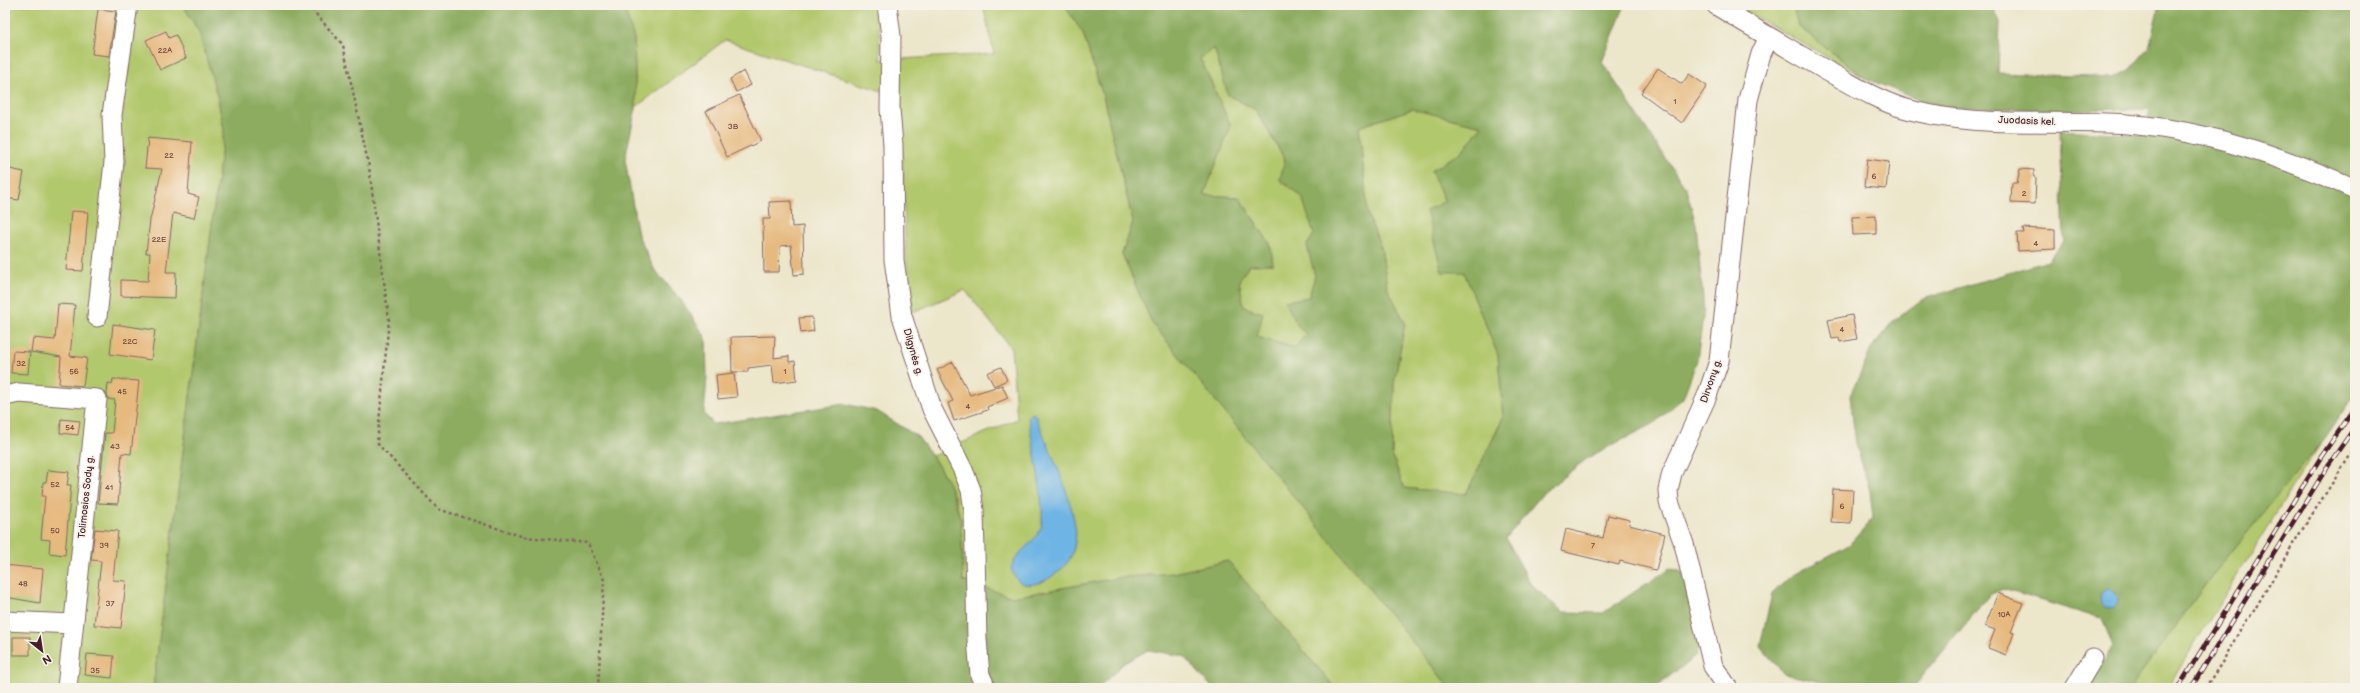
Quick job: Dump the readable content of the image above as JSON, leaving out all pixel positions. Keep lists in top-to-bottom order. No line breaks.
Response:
{"streets":{"street":["Juodasis kel.","Dilgynės g.","Dirvonų g.","Tolimosios Sodų g."]},"crossings":[["Juodasis kel.","Dirvonų g."]],"house_numbers":["22A","1","3B","22","6","2","22E","4","4","22C","32","56","1","45","4","54","43","52","41","6","50","39","7","48","37","10A","35"],"north":"bottom right"}
